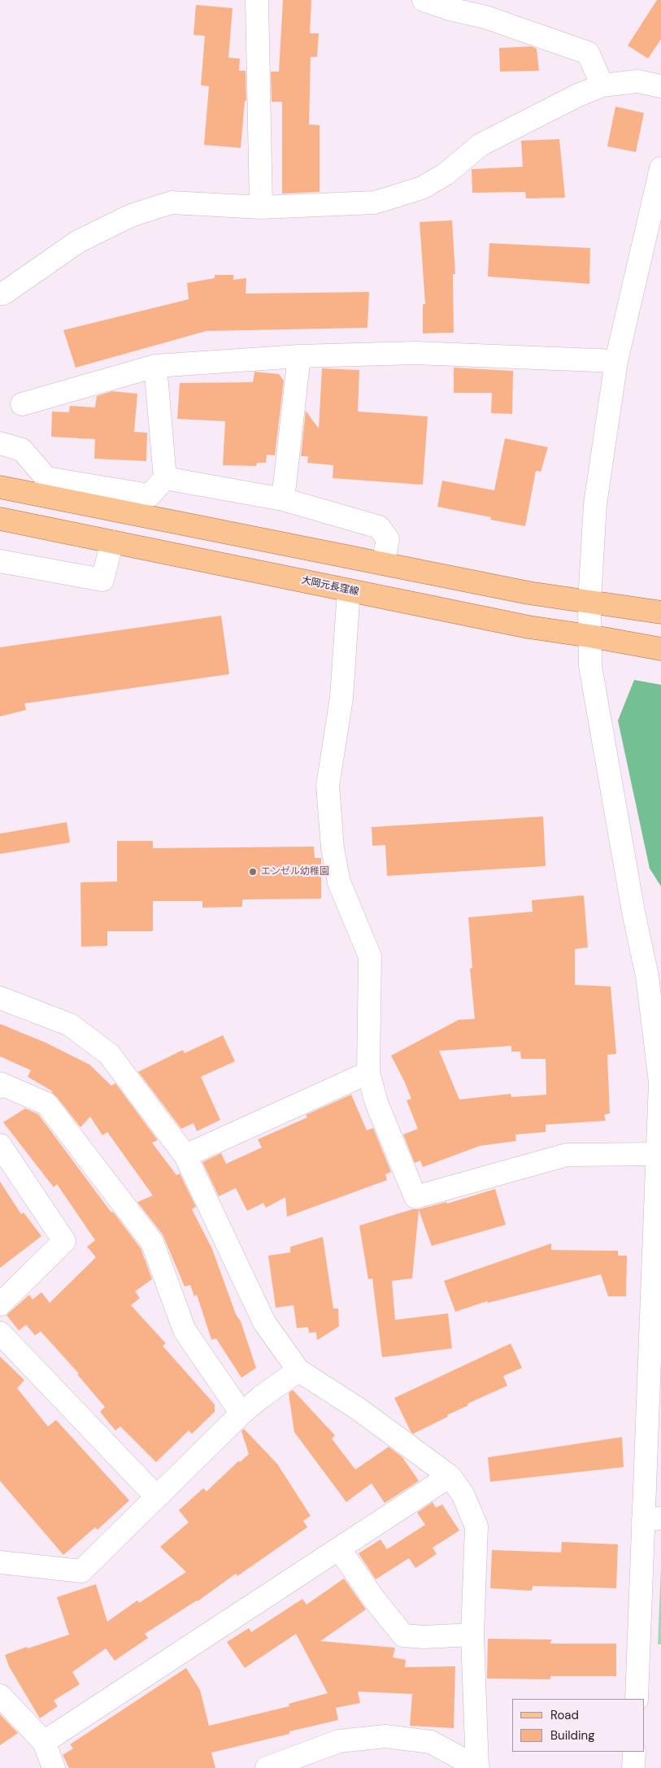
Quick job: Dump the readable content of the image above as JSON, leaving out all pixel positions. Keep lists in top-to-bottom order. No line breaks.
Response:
{"streets":{"main road":["大岡元長窪線"]},"places":["エンゼル幼稚園"],"legend":["Road","Building"]}
